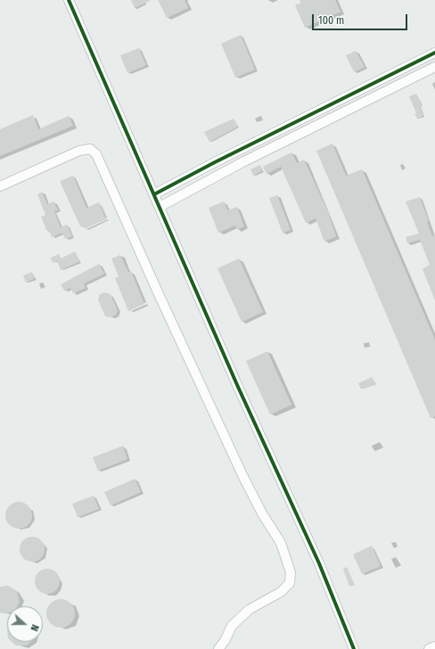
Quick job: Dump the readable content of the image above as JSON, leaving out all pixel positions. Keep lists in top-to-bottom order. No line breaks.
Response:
{"scale_bar":"100 m","north":"right"}
